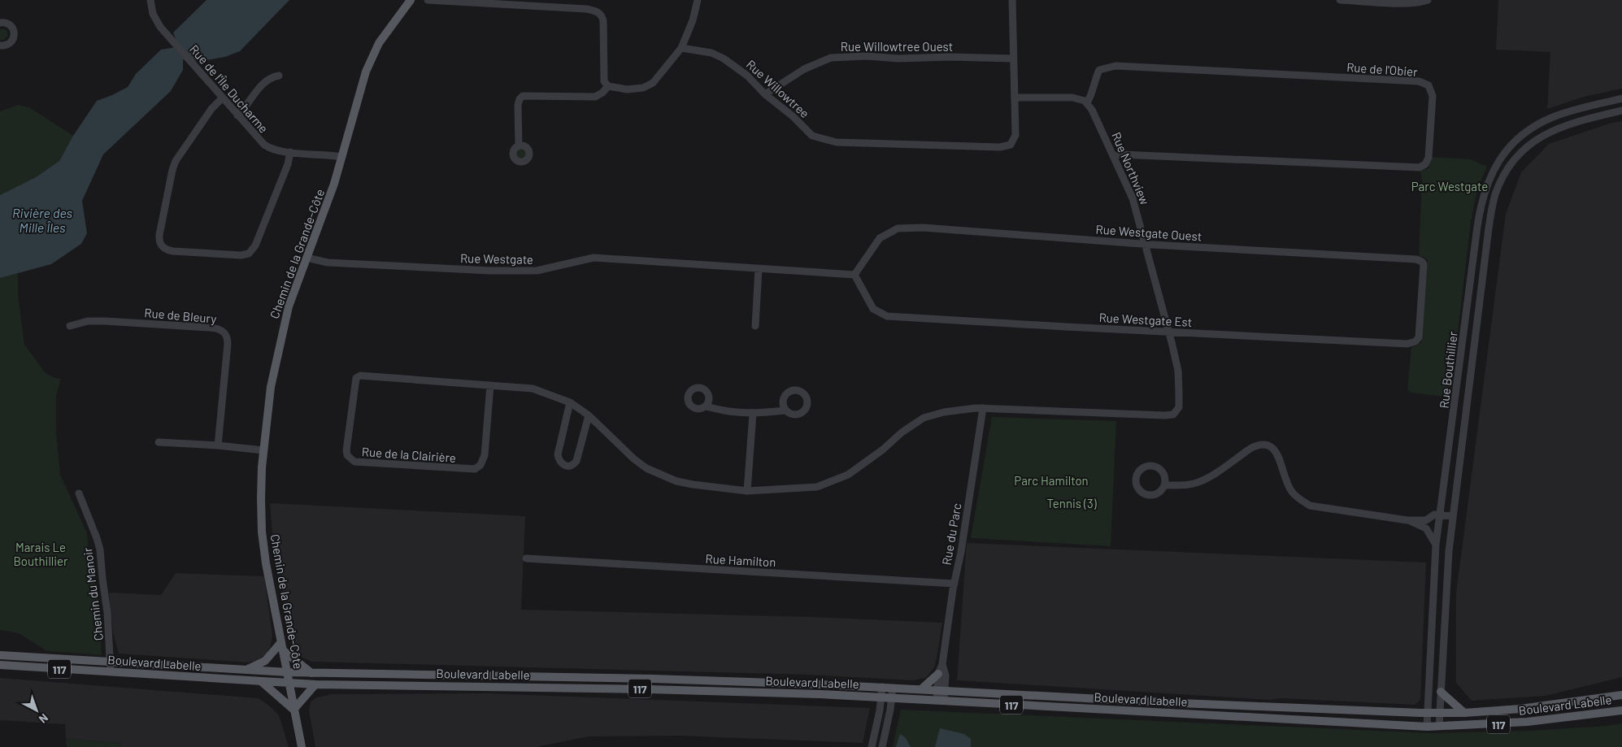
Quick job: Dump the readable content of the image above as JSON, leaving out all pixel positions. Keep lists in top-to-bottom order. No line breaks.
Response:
{"streets":{"main road":["Chemin de la Grande-Côte","Boulevard Labelle","117"],"street":["Rue Willowtree Ouest","Rue de l'Obier","Rue de l'Île Ducharme","Rue Willowtree","Rue Northview","Rue Westgate Ouest","Rue Westgate","Rue de Bleury","Rue Westgate Est","Rue Bouthillier","Rue de la Clairière","Rue du Parc","Rue Hamilton","Chemin du Manoir"]},"crossings":[["Rue Willowtree Ouest","Rue Willowtree"],["Rue de l'Obier","Rue Northview"],["Rue de l'Île Ducharme","Chemin de la Grande-Côte"],["Rue Northview","Rue Westgate Ouest"],["Rue Northview","Rue Westgate Est"],["Rue Northview","Rue de la Clairière"],["Rue Northview","Rue du Parc"],["Rue Westgate Ouest","Rue Westgate"],["Rue Westgate Ouest","Rue Westgate Est"],["Chemin de la Grande-Côte","Rue Westgate"],["Chemin de la Grande-Côte","Boulevard Labelle"],["Rue Westgate","Rue Westgate Est"],["Rue Bouthillier","Boulevard Labelle"],["Rue de la Clairière","Rue du Parc"],["Rue du Parc","Rue Hamilton"],["Rue du Parc","Boulevard Labelle"],["Chemin du Manoir","Boulevard Labelle"]],"water":["Rivière des Mille Îles"],"parks":["Parc Westgate","Parc Hamilton","Tennis (3)","Marais Le Bouthillier"],"north":"bottom right"}
